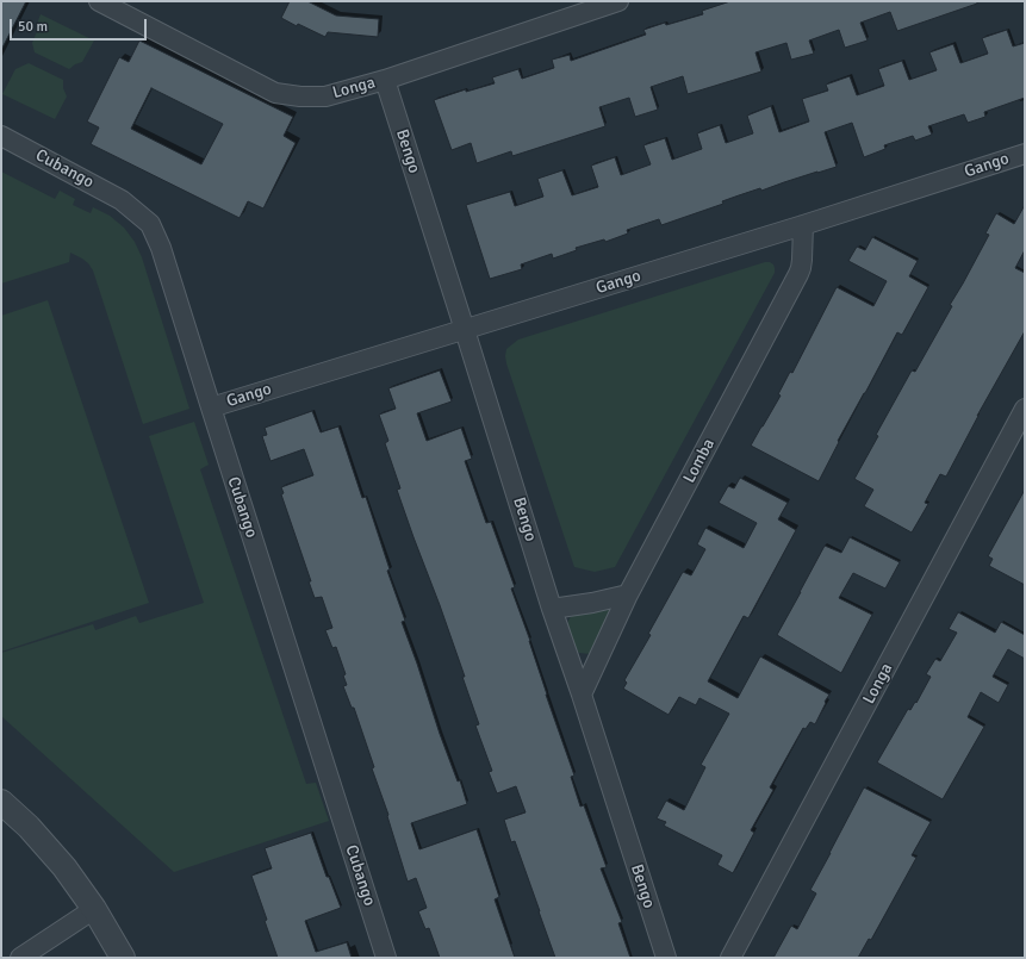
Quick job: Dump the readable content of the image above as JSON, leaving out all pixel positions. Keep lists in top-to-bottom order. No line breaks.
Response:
{"streets":{"street":["Longa","Bengo","Gango","Cubango","Lomba"]},"crossings":[["Longa","Bengo"],["Bengo","Gango"],["Bengo","Lomba"],["Gango","Cubango"],["Gango","Lomba"]],"scale_bar":"50 m"}
